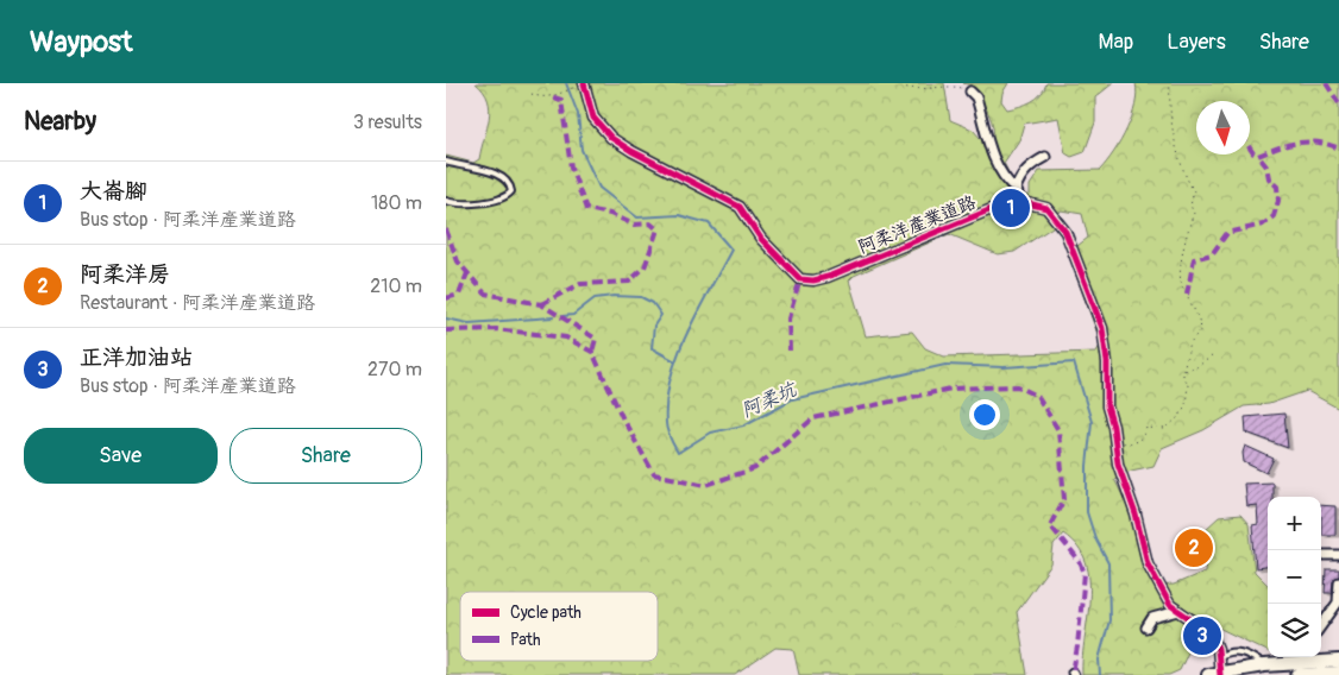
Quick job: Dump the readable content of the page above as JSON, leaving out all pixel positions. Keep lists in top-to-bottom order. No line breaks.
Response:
{"streets":{"street":["阿柔洋產業道路"]},"water":["阿柔坑"],"legend":["Cycle path","Path"],"north":"bottom","page":{"header":"Waypost","nav":["Map","Layers","Share"],"heading":["Nearby","3 results"],"list":[{"mark":"1","name":"大崙腳","note":"Bus stop · 阿柔洋產業道路","value":"180 m"},{"mark":"2","name":"阿柔洋房","note":"Restaurant · 阿柔洋產業道路","value":"210 m"},{"mark":"3","name":"正洋加油站","note":"Bus stop · 阿柔洋產業道路","value":"270 m"}],"pins":["1","2","3"],"buttons":["Save","Share"],"map_buttons":["+","−"]}}
